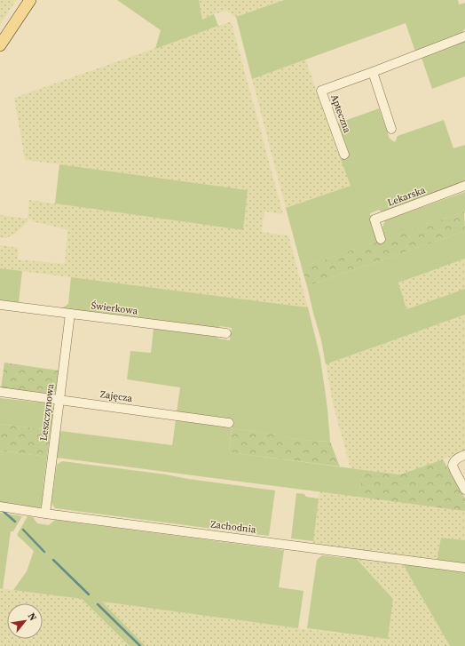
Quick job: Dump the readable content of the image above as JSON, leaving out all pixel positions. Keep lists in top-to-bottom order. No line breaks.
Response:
{"streets":{"street":["Apteczna","Lekarska","Świerkowa","Zajęcza","Leszczynowa","Zachodnia"]},"crossings":[["Świerkowa","Leszczynowa"],["Zajęcza","Leszczynowa"],["Leszczynowa","Zachodnia"]],"north":"top right"}
